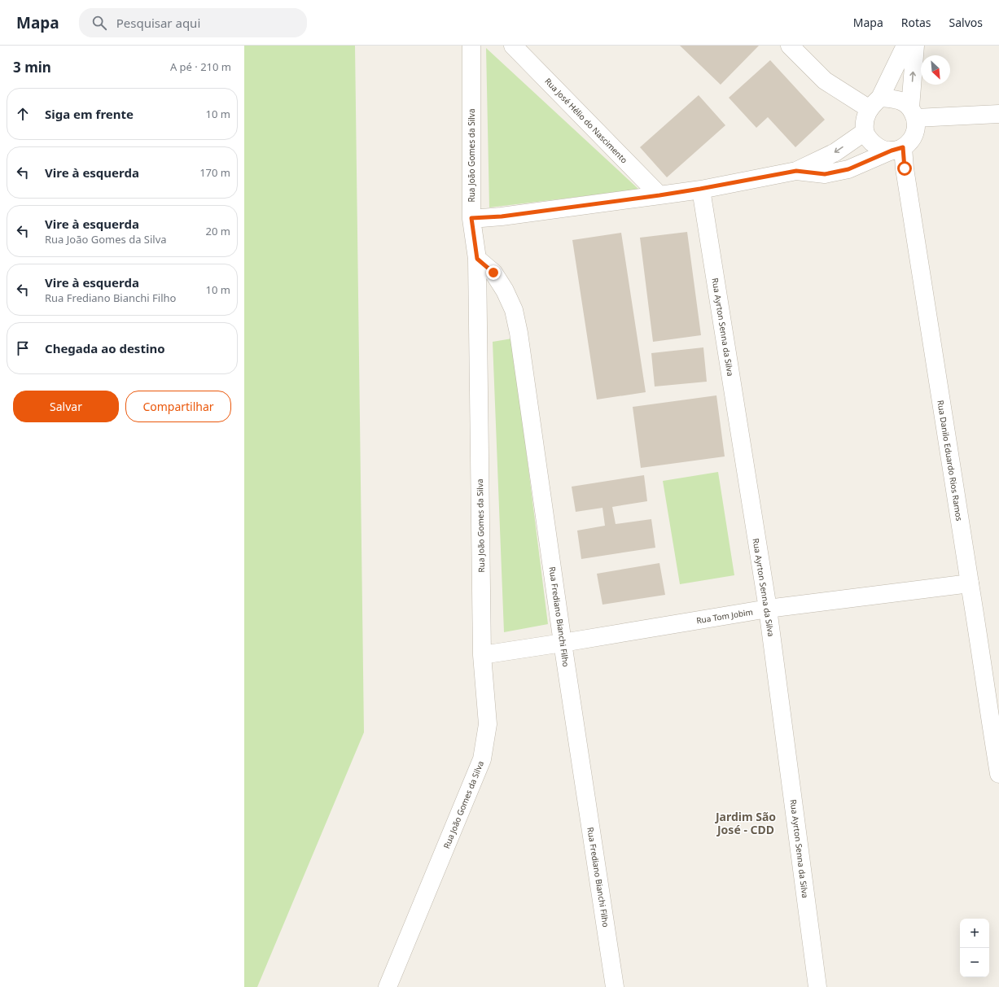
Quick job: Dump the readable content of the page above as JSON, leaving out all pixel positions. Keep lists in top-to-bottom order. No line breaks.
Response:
{"streets":{"street":["Rua José Hélio do Nascimento","Rua João Gomes da Silva","Rua Ayrton Senna da Silva","Rua Danilo Eduardo Rios Ramos","Rua Tom Jobim","Rua Frediano Bianchi Filho"]},"crossings":[["Rua João Gomes da Silva","Rua Tom Jobim"],["Rua João Gomes da Silva","Rua Frediano Bianchi Filho"],["Rua Ayrton Senna da Silva","Rua Tom Jobim"],["Rua Danilo Eduardo Rios Ramos","Rua Tom Jobim"],["Rua Tom Jobim","Rua Frediano Bianchi Filho"]],"districts":["Jardim São José - CDD"],"north":"bottom right","page":{"header":"Mapa","search":"Pesquisar aqui","nav":["Mapa","Rotas","Salvos"],"heading":["3 min","A pé · 210 m"],"list":[["Siga em frente","10 m"],["Vire à esquerda","170 m"],["Vire à esquerda","Rua João Gomes da Silva","20 m"],["Vire à esquerda","Rua Frediano Bianchi Filho","10 m"],"Chegada ao destino"],"buttons":["Salvar","Compartilhar"],"map_buttons":["+","−"]}}
